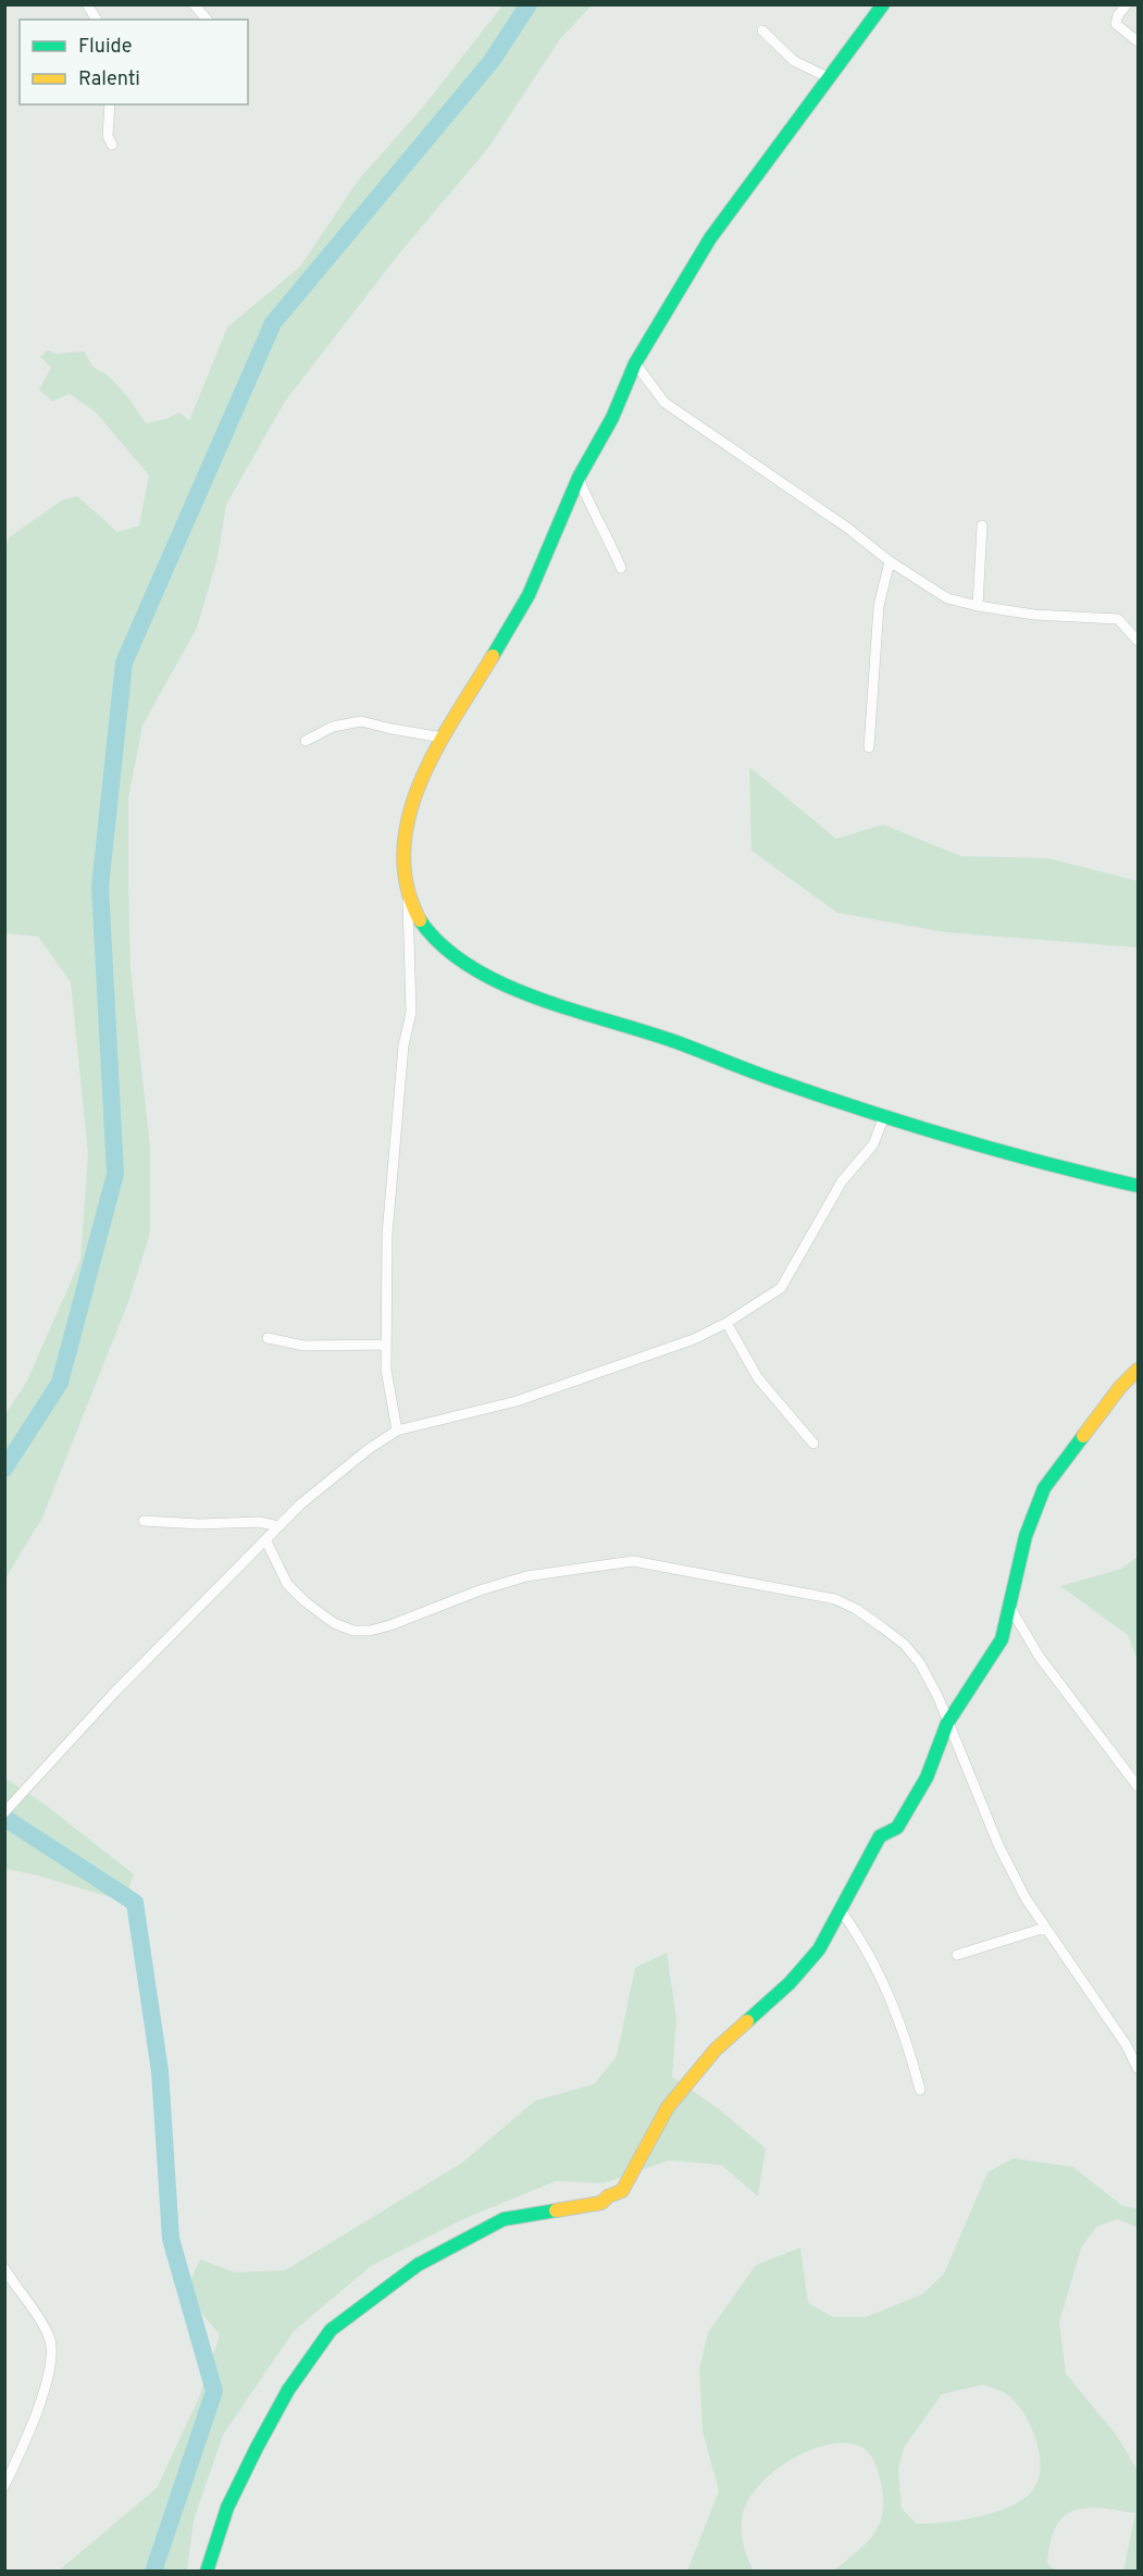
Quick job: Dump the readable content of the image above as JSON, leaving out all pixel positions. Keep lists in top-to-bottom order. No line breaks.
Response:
{"legend":["Fluide","Ralenti"]}
